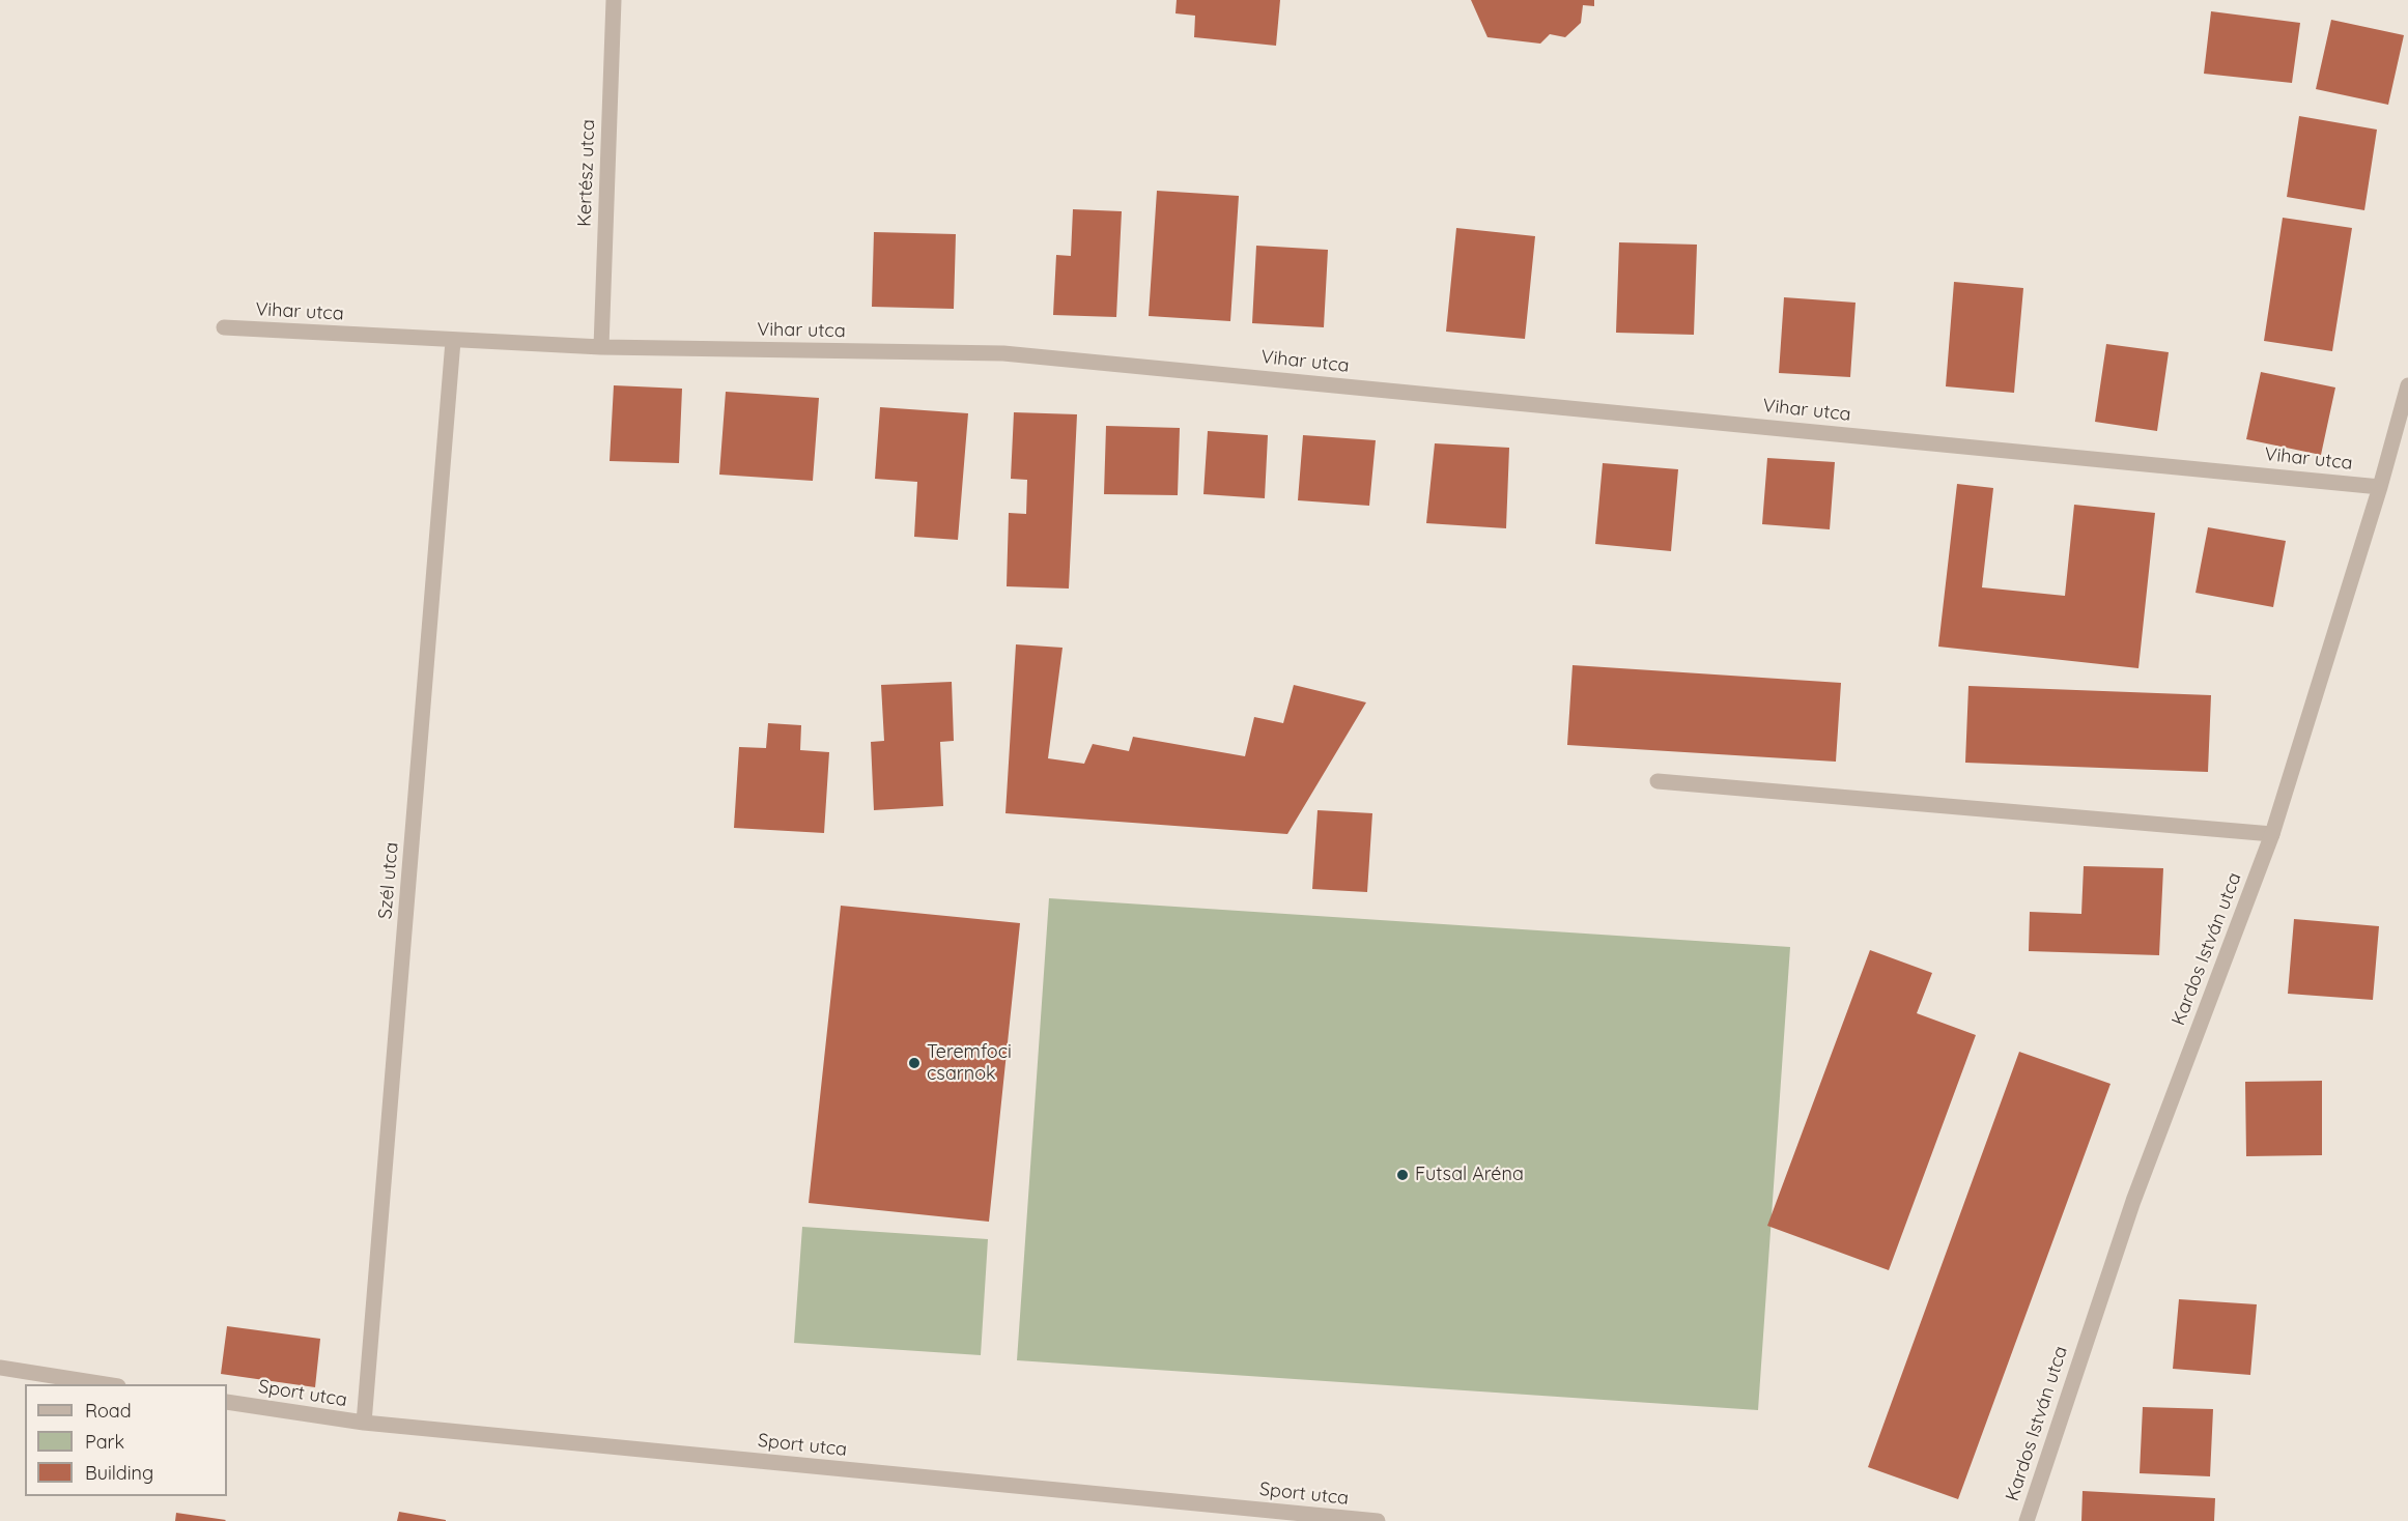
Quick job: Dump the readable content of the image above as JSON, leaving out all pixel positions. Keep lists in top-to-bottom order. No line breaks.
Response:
{"streets":{"street":["Kertész utca","Vihar utca","Szél utca","Kardos István utca","Sport utca"]},"crossings":[["Kertész utca","Vihar utca"],["Vihar utca","Szél utca"],["Vihar utca","Kardos István utca"],["Szél utca","Sport utca"]],"places":["Teremfoci csarnok","Futsal Aréna"],"legend":["Road","Park","Building"]}
